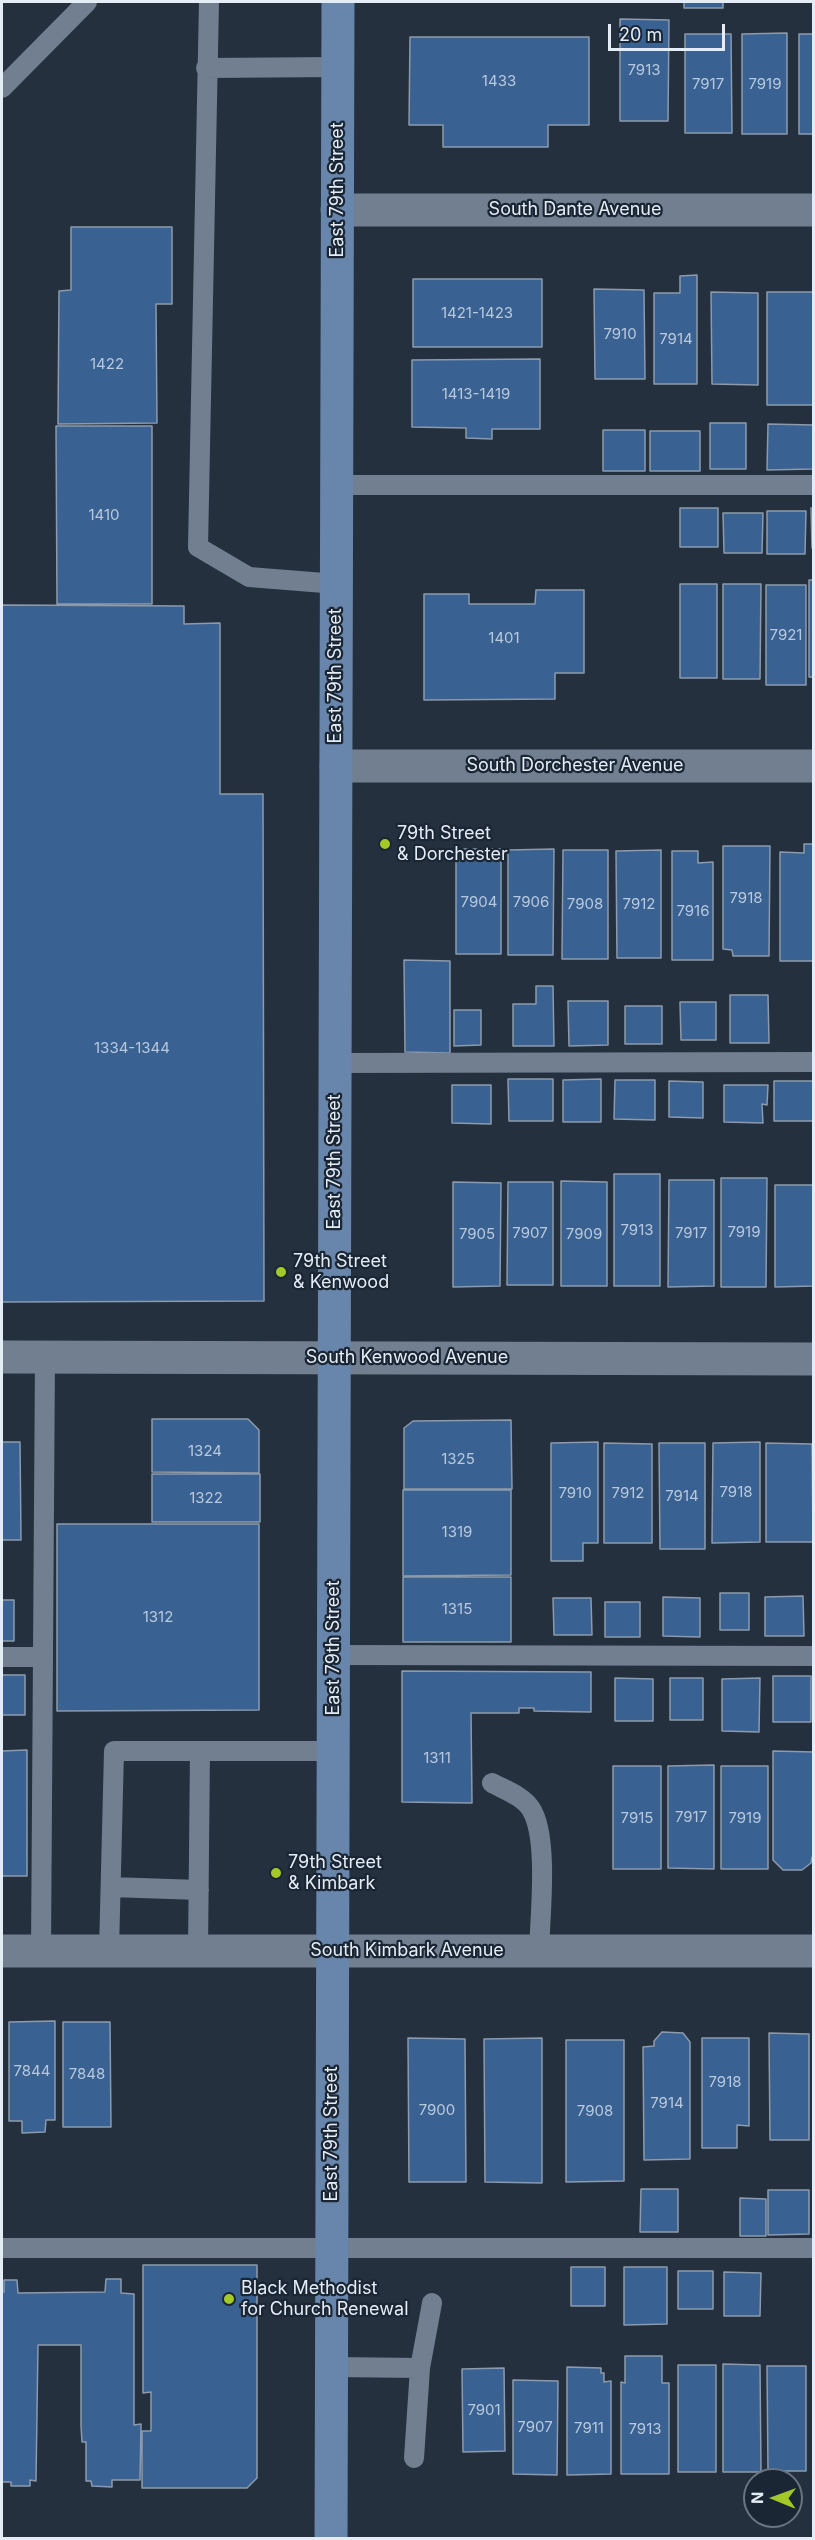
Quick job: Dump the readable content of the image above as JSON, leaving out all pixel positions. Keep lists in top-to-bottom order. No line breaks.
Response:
{"streets":{"main road":["East 79th Street"],"street":["South Dante Avenue","South Dorchester Avenue","South Kenwood Avenue","South Kimbark Avenue"]},"crossings":[["East 79th Street","South Dante Avenue"],["East 79th Street","South Dorchester Avenue"],["East 79th Street","South Kenwood Avenue"],["East 79th Street","South Kimbark Avenue"]],"places":["79th Street & Dorchester","79th Street & Kenwood","79th Street & Kimbark","Black Methodist for Church Renewal"],"house_numbers":["7913","1433","7917","7919","1421-1423","7910","7914","1422","1413-1419","1410","7921","1401","7918","7904","7906","7908","7912","7916","1334-1344","7913","7919","7907","7917","7905","7909","1324","1325","7918","7910","7912","7914","1322","1319","1315","1312","1311","7917","7915","7919","7844","7848","7918","7914","7900","7908","7901","7907","7911","7913"],"scale_bar":"20 m","north":"left"}
